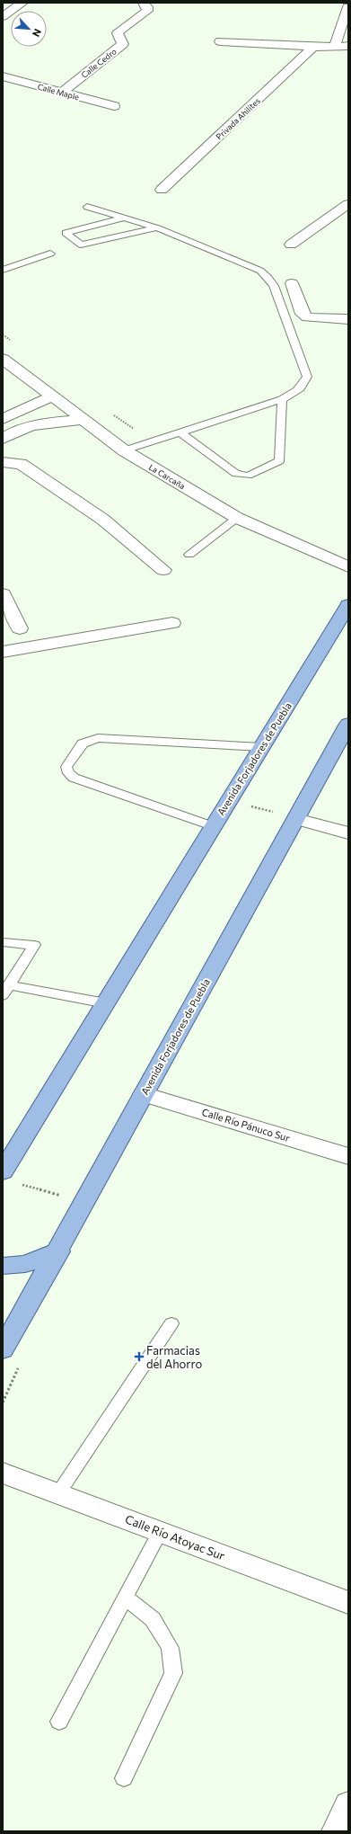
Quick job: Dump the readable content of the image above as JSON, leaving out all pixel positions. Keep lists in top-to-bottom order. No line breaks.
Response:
{"streets":{"main road":["Avenida Forjadores de Puebla"],"street":["Calle Cedro","Calle Maple","Privada Ahilites","La Carcaña","Calle Río Pánuco Sur","Calle Río Atoyac Sur"]},"crossings":[["Calle Cedro","Calle Maple"],["Avenida Forjadores de Puebla","Calle Río Pánuco Sur"]],"places":{"health":["Farmacias del Ahorro"]},"north":"bottom right"}
